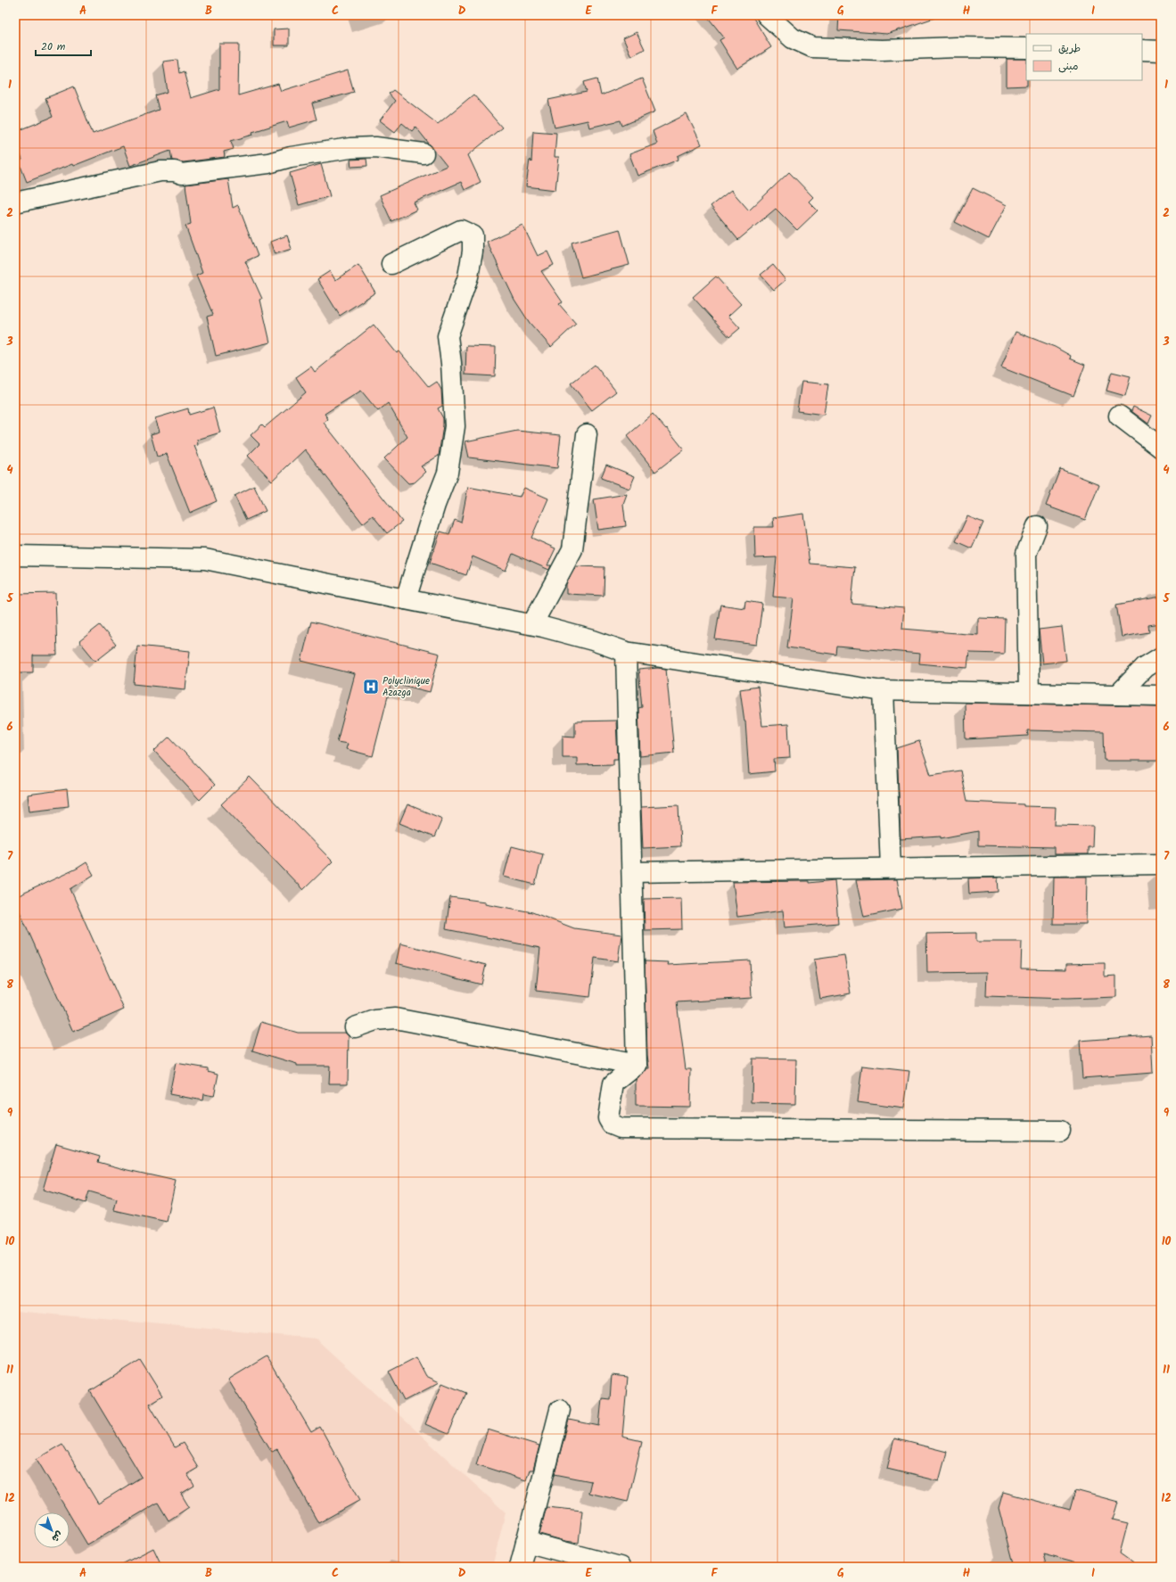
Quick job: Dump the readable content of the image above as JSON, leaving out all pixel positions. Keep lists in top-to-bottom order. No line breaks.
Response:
{"places":{"hospital":["Polyclinique Azazga"]},"legend":["طريق","مبنى"],"scale_bar":"20 m","north":"bottom right","grid":{"columns":["A","B","C","D","E","F","G","H","I"],"rows":["1","2","3","4","5","6","7","8","9","10","11","12"]}}
